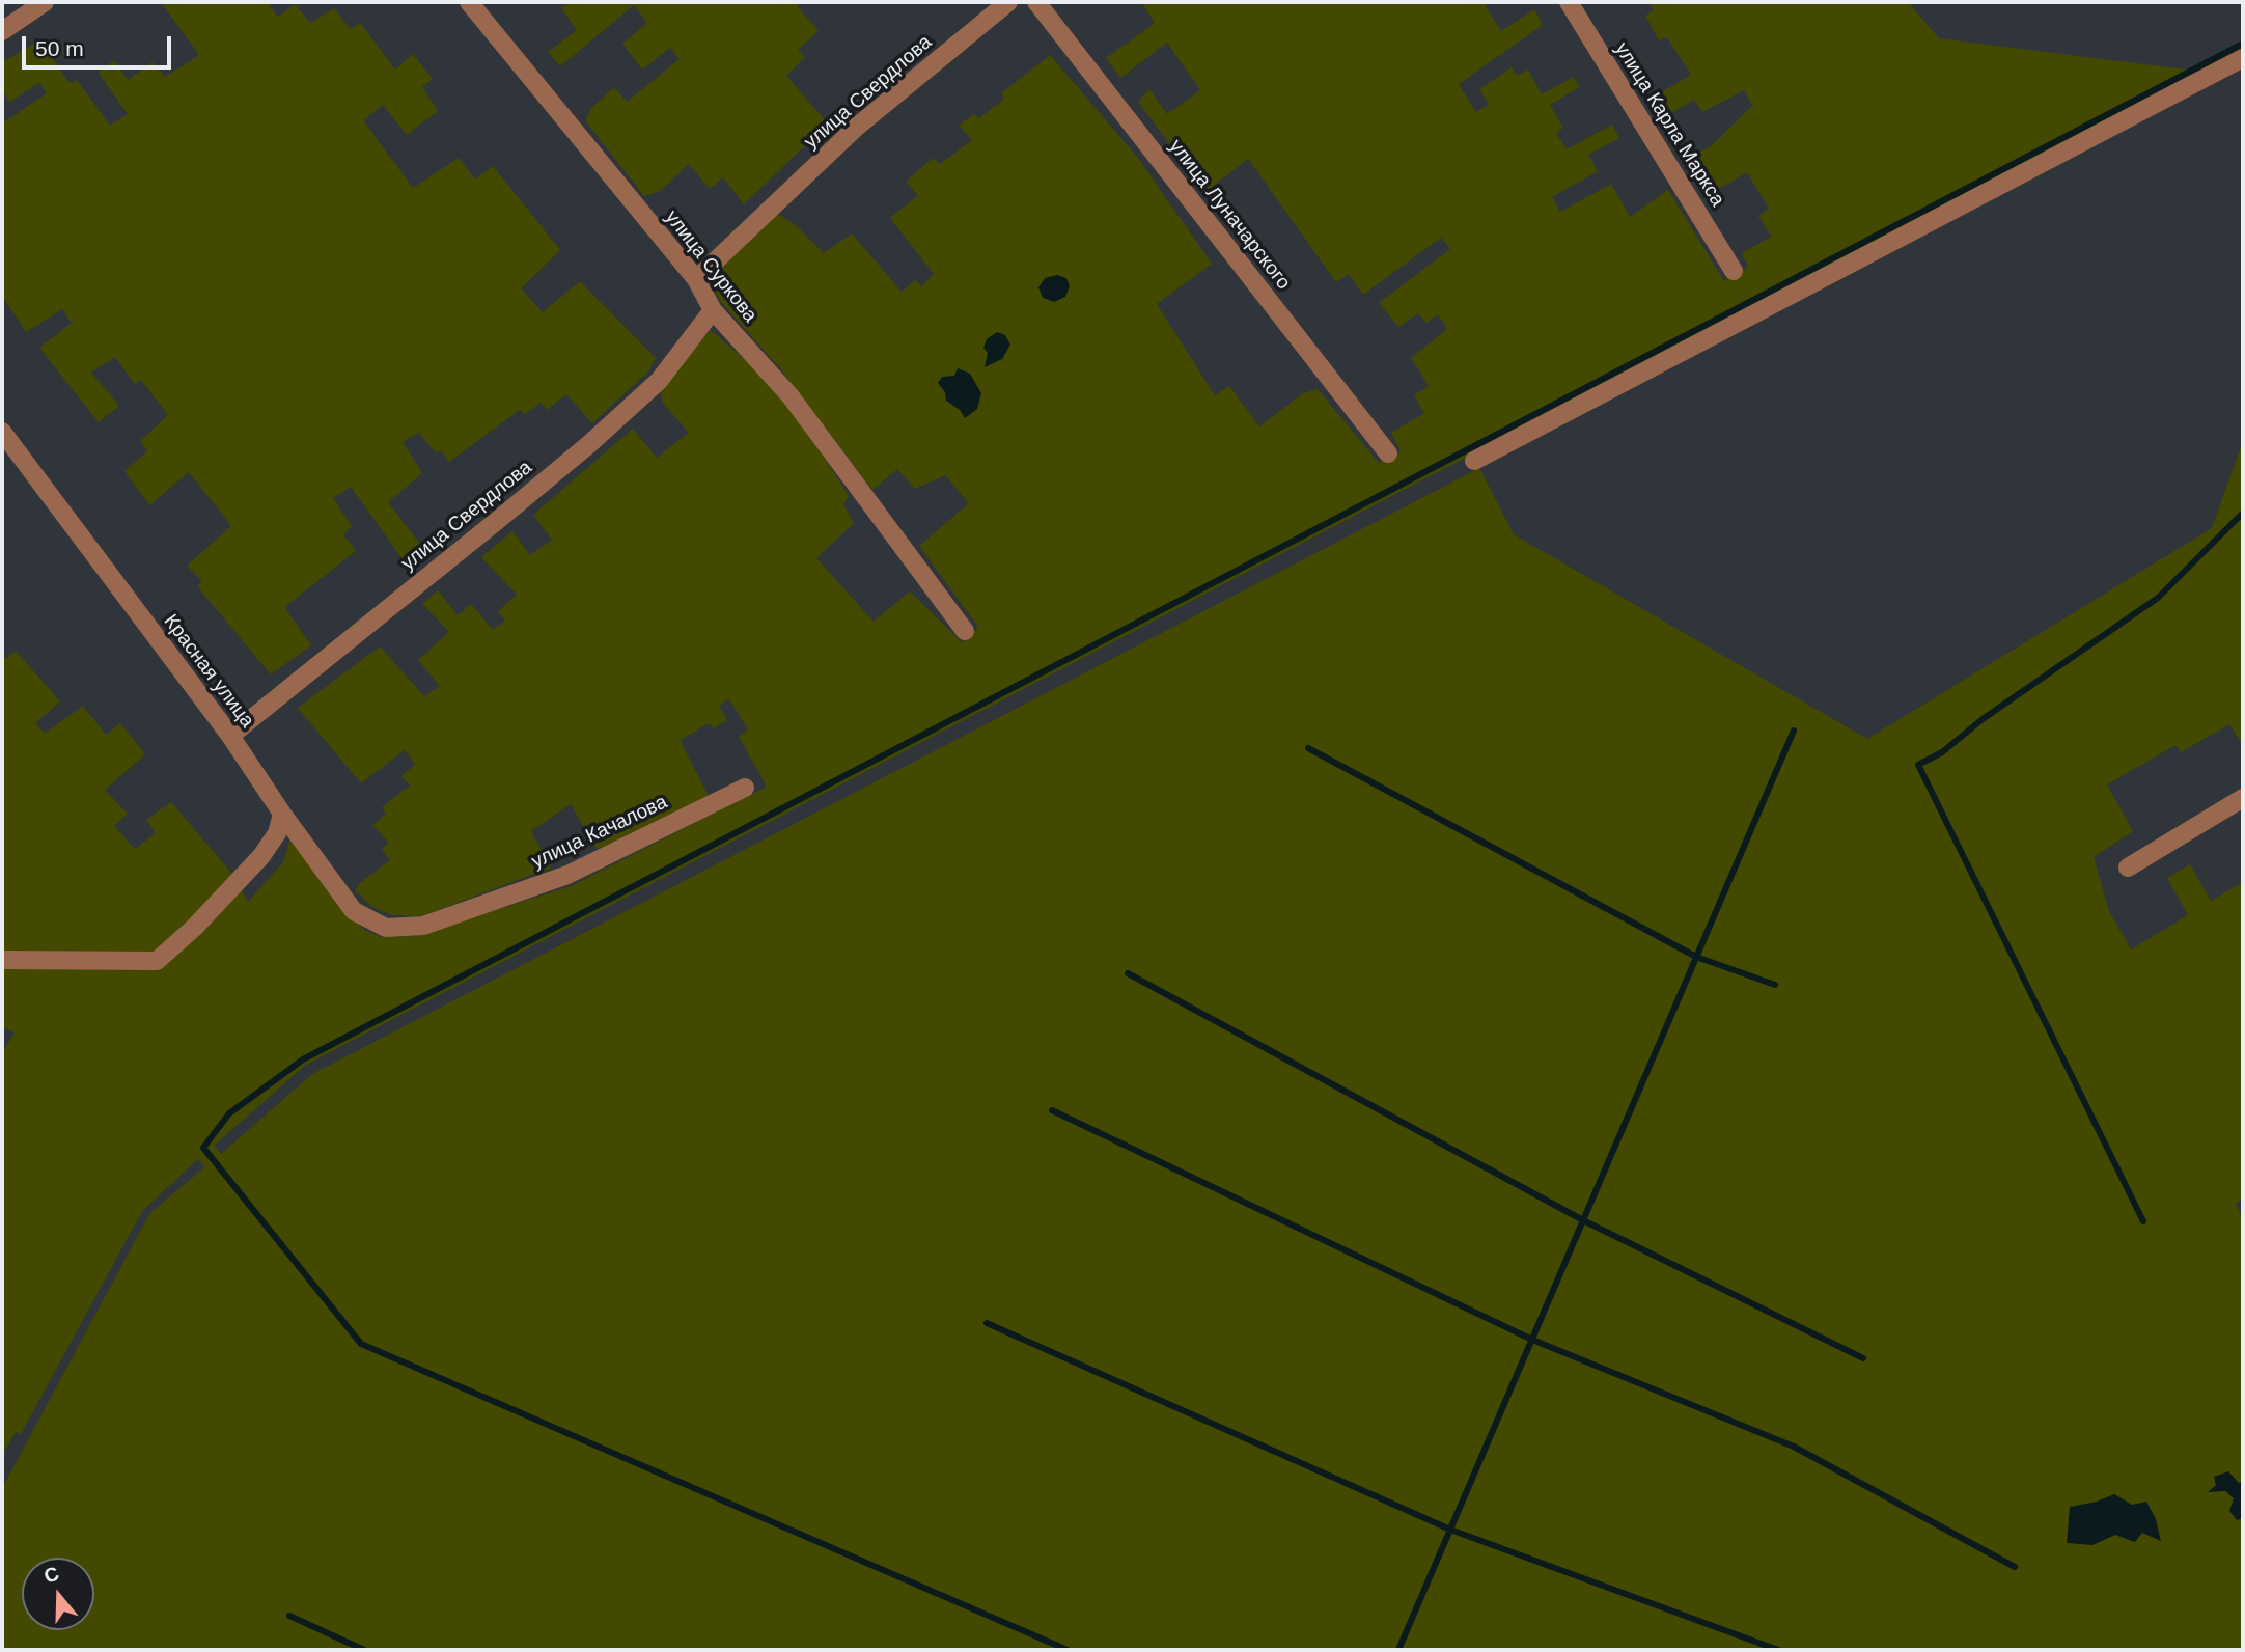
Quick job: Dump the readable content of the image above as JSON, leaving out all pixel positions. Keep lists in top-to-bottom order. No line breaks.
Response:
{"streets":{"street":["улица Свердлова","улица Карла Маркса","улица Луначарского","улица Суркова","Красная улица","улица Качалова"]},"crossings":[["улица Свердлова","улица Суркова"],["улица Свердлова","Красная улица"],["Красная улица","улица Качалова"]],"scale_bar":"50 m","north":"top"}
